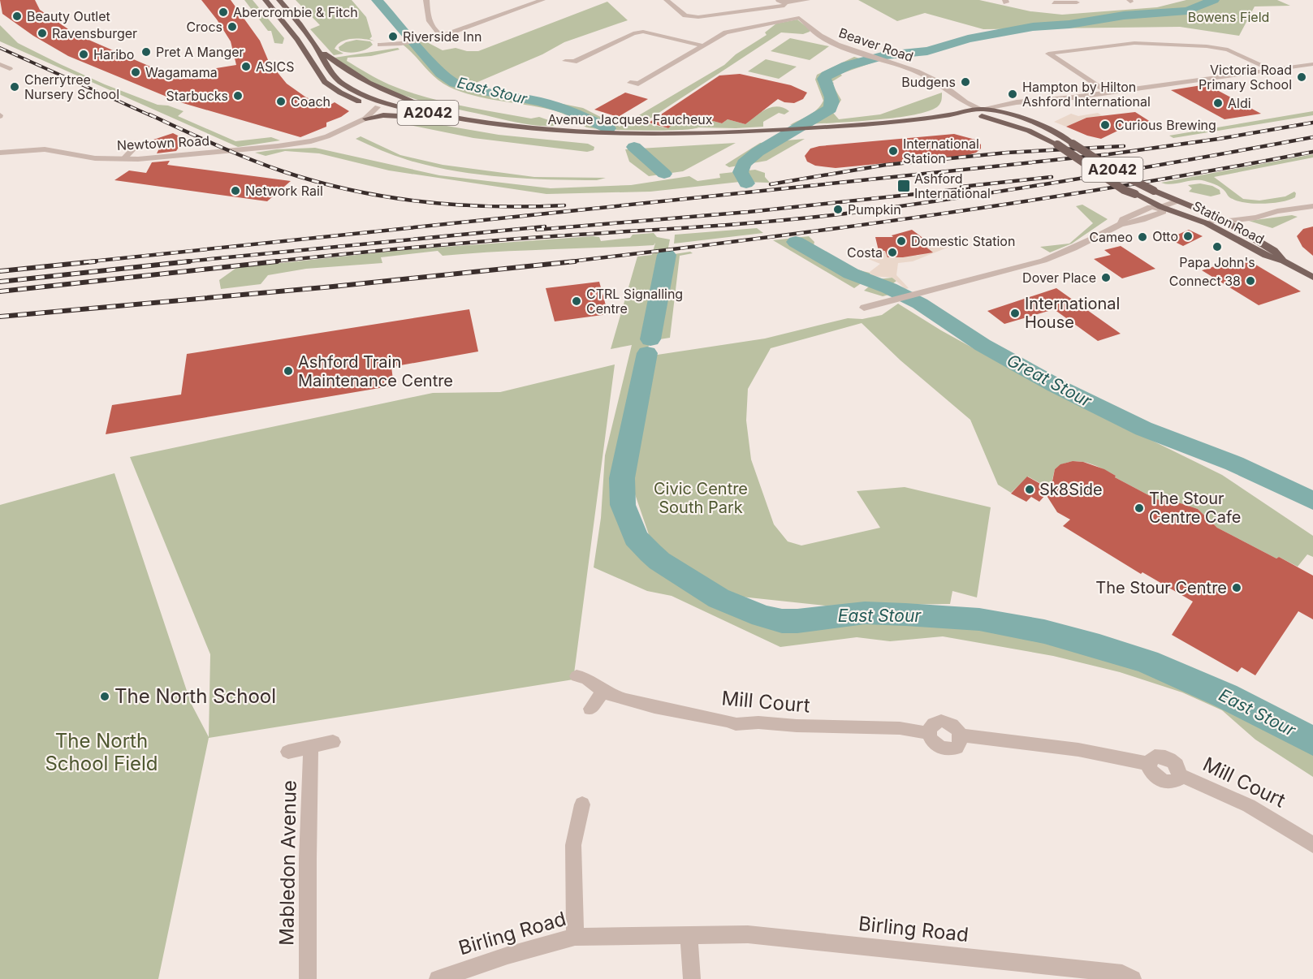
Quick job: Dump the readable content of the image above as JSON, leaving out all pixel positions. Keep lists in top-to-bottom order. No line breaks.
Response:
{"streets":{"main road":["Beaver Road","A2042","Avenue Jacques Faucheux","Station Road"],"street":["Newtown Road","Mill Court","Mabledon Avenue","Birling Road"]},"crossings":[["Beaver Road","Avenue Jacques Faucheux"],["Beaver Road","Station Road"],["A2042","Station Road"],["Avenue Jacques Faucheux","Newtown Road"]],"water":["East Stour","Great Stour"],"parks":["Bowens Field","Civic Centre South Park","The North School Field"],"places":{"other":["Abercrombie & Fitch","Beauty Outlet","Crocs","Ravensburger","Riverside Inn","Pret A Manger","Haribo","ASICS","Wagamama","Victoria Road Primary School","Budgens","Cherrytree Nursery School","Hampton by Hilton Ashford International","Starbucks","Coach","Aldi","Curious Brewing","International Station","Network Rail","Pumpkin","Otto","Cameo","Domestic Station","Papa John's","Costa","Dover Place","Connect 38","CTRL Signalling Centre","International House","Ashford Train Maintenance Centre","Sk8Side","The Stour Centre Cafe","The Stour Centre","The North School"],"transit":["Ashford International"]}}
